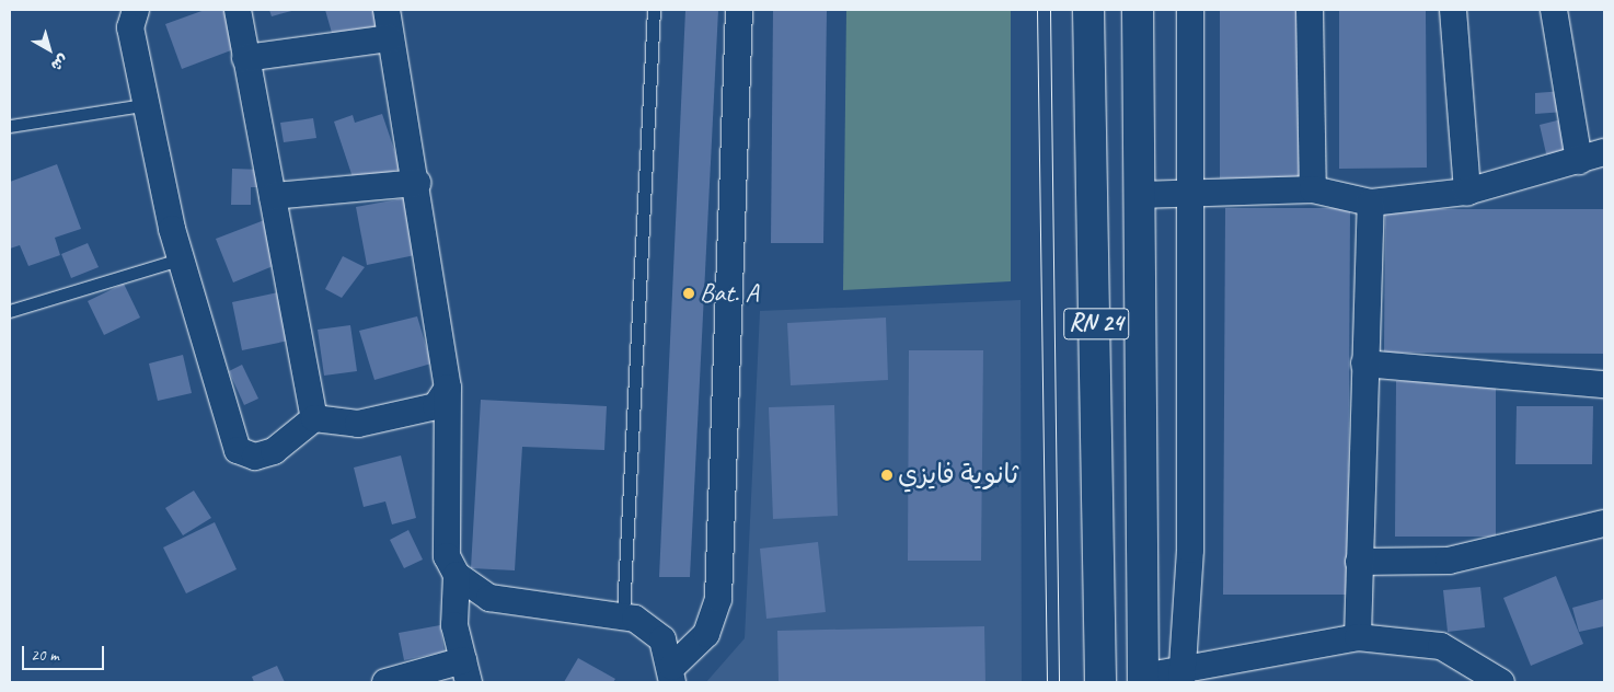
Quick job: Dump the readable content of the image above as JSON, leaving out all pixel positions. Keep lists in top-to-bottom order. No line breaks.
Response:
{"streets":{"main road":["RN 24"]},"places":["Bat. A","ثانوية فايزي"],"scale_bar":"20 m","north":"bottom right"}
